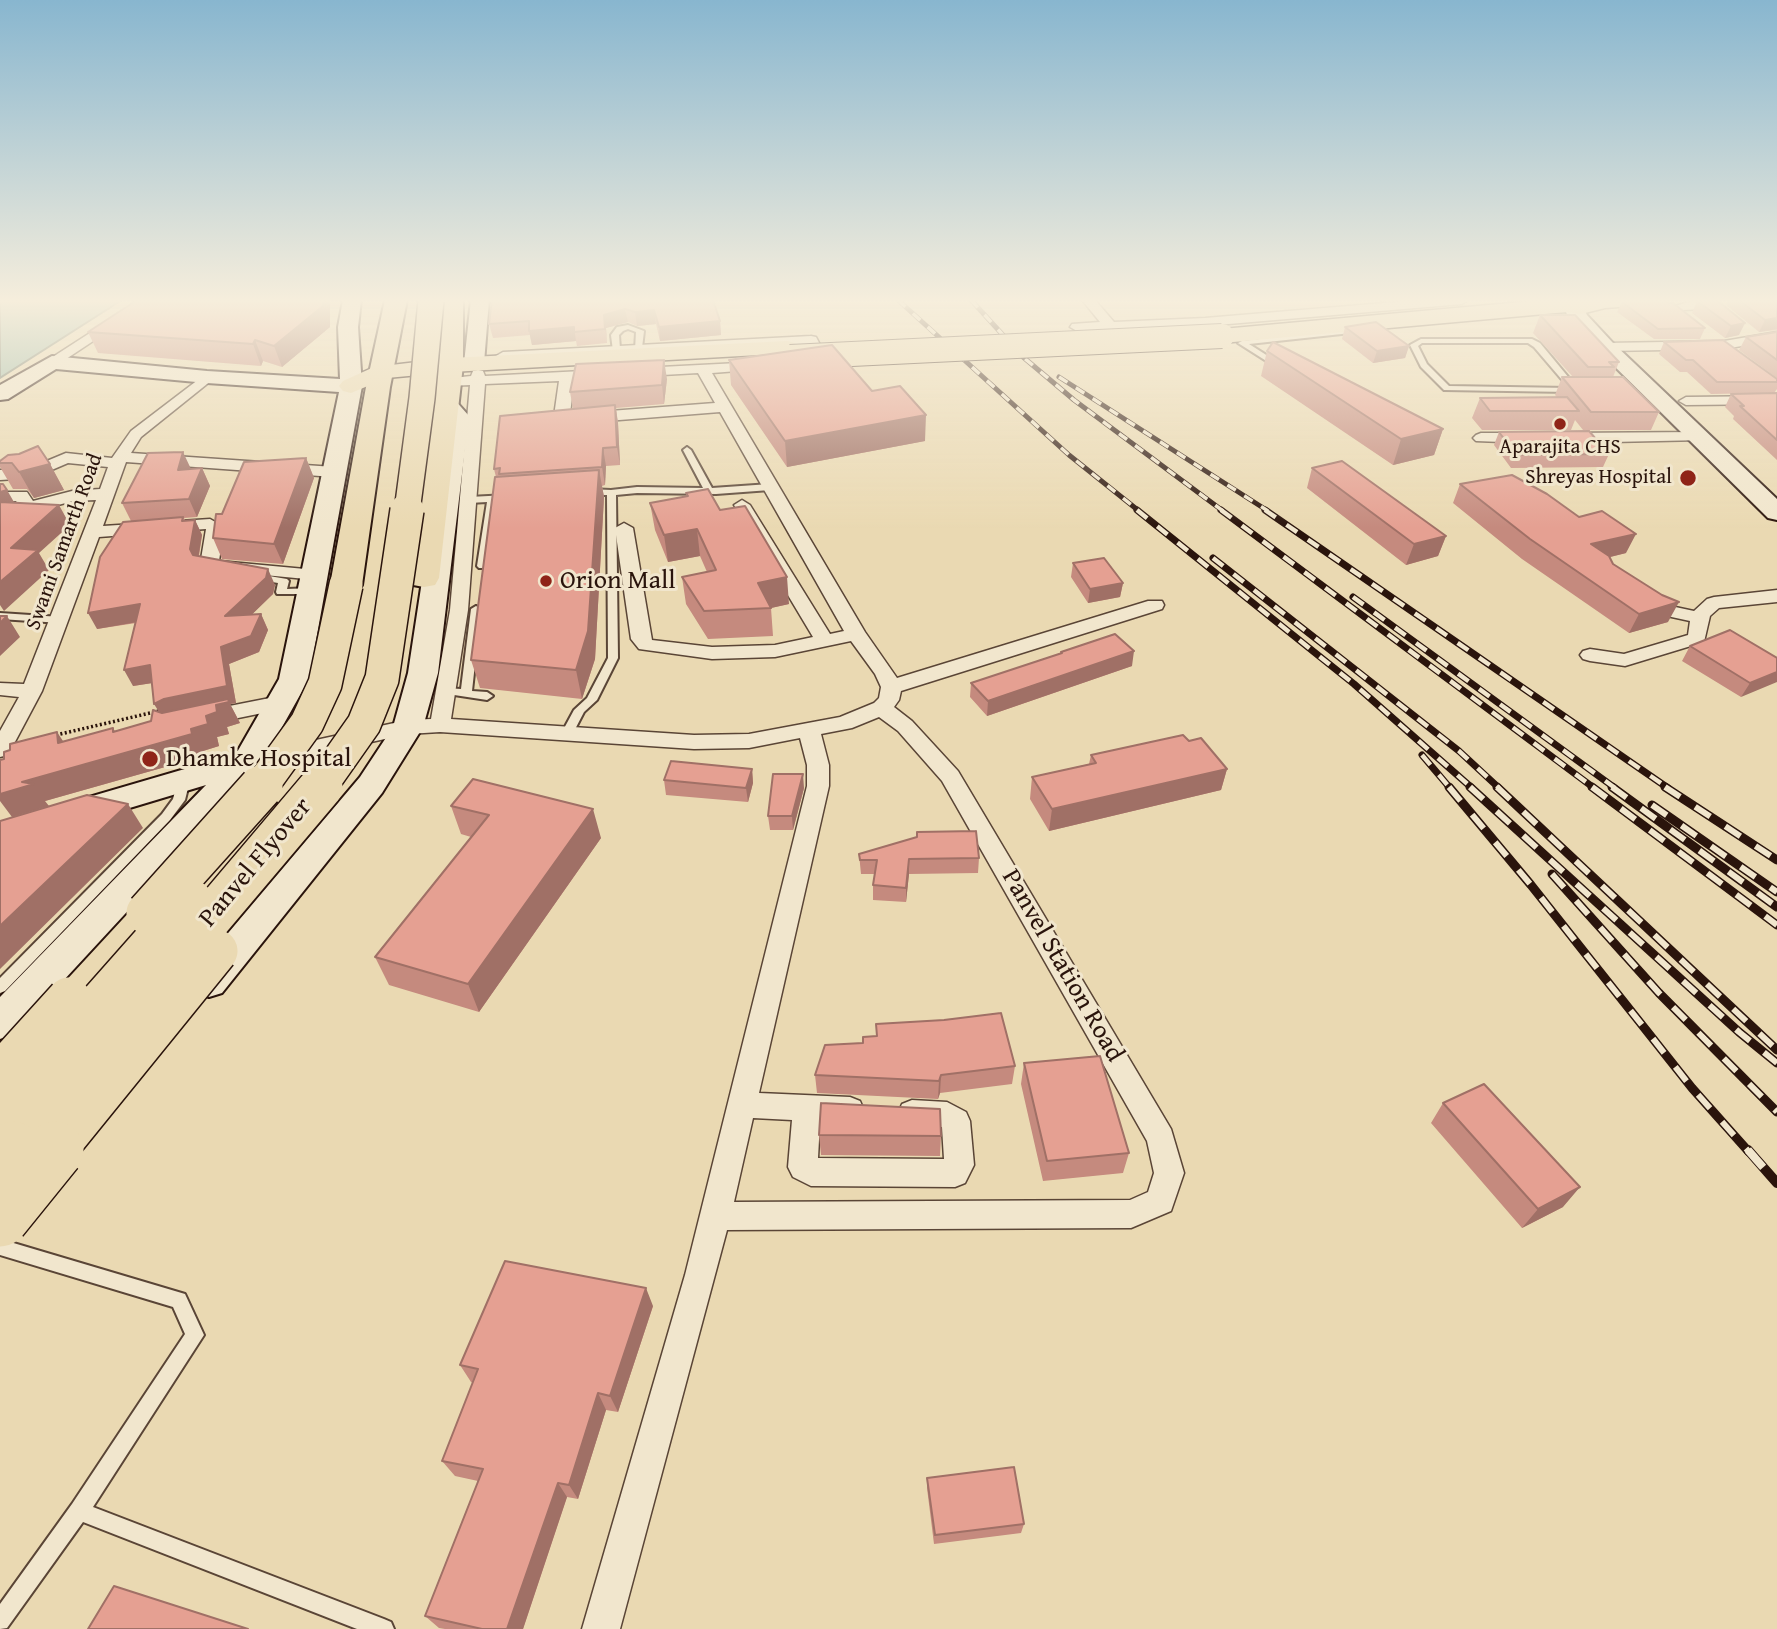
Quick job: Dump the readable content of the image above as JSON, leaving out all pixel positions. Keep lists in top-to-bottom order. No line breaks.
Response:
{"streets":{"highway":["Panvel Flyover"],"street":["Swami Samarth Road","Panvel Station Road"]},"places":["Aparajita CHS","Shreyas Hospital","Orion Mall","Dhamke Hospital"]}
